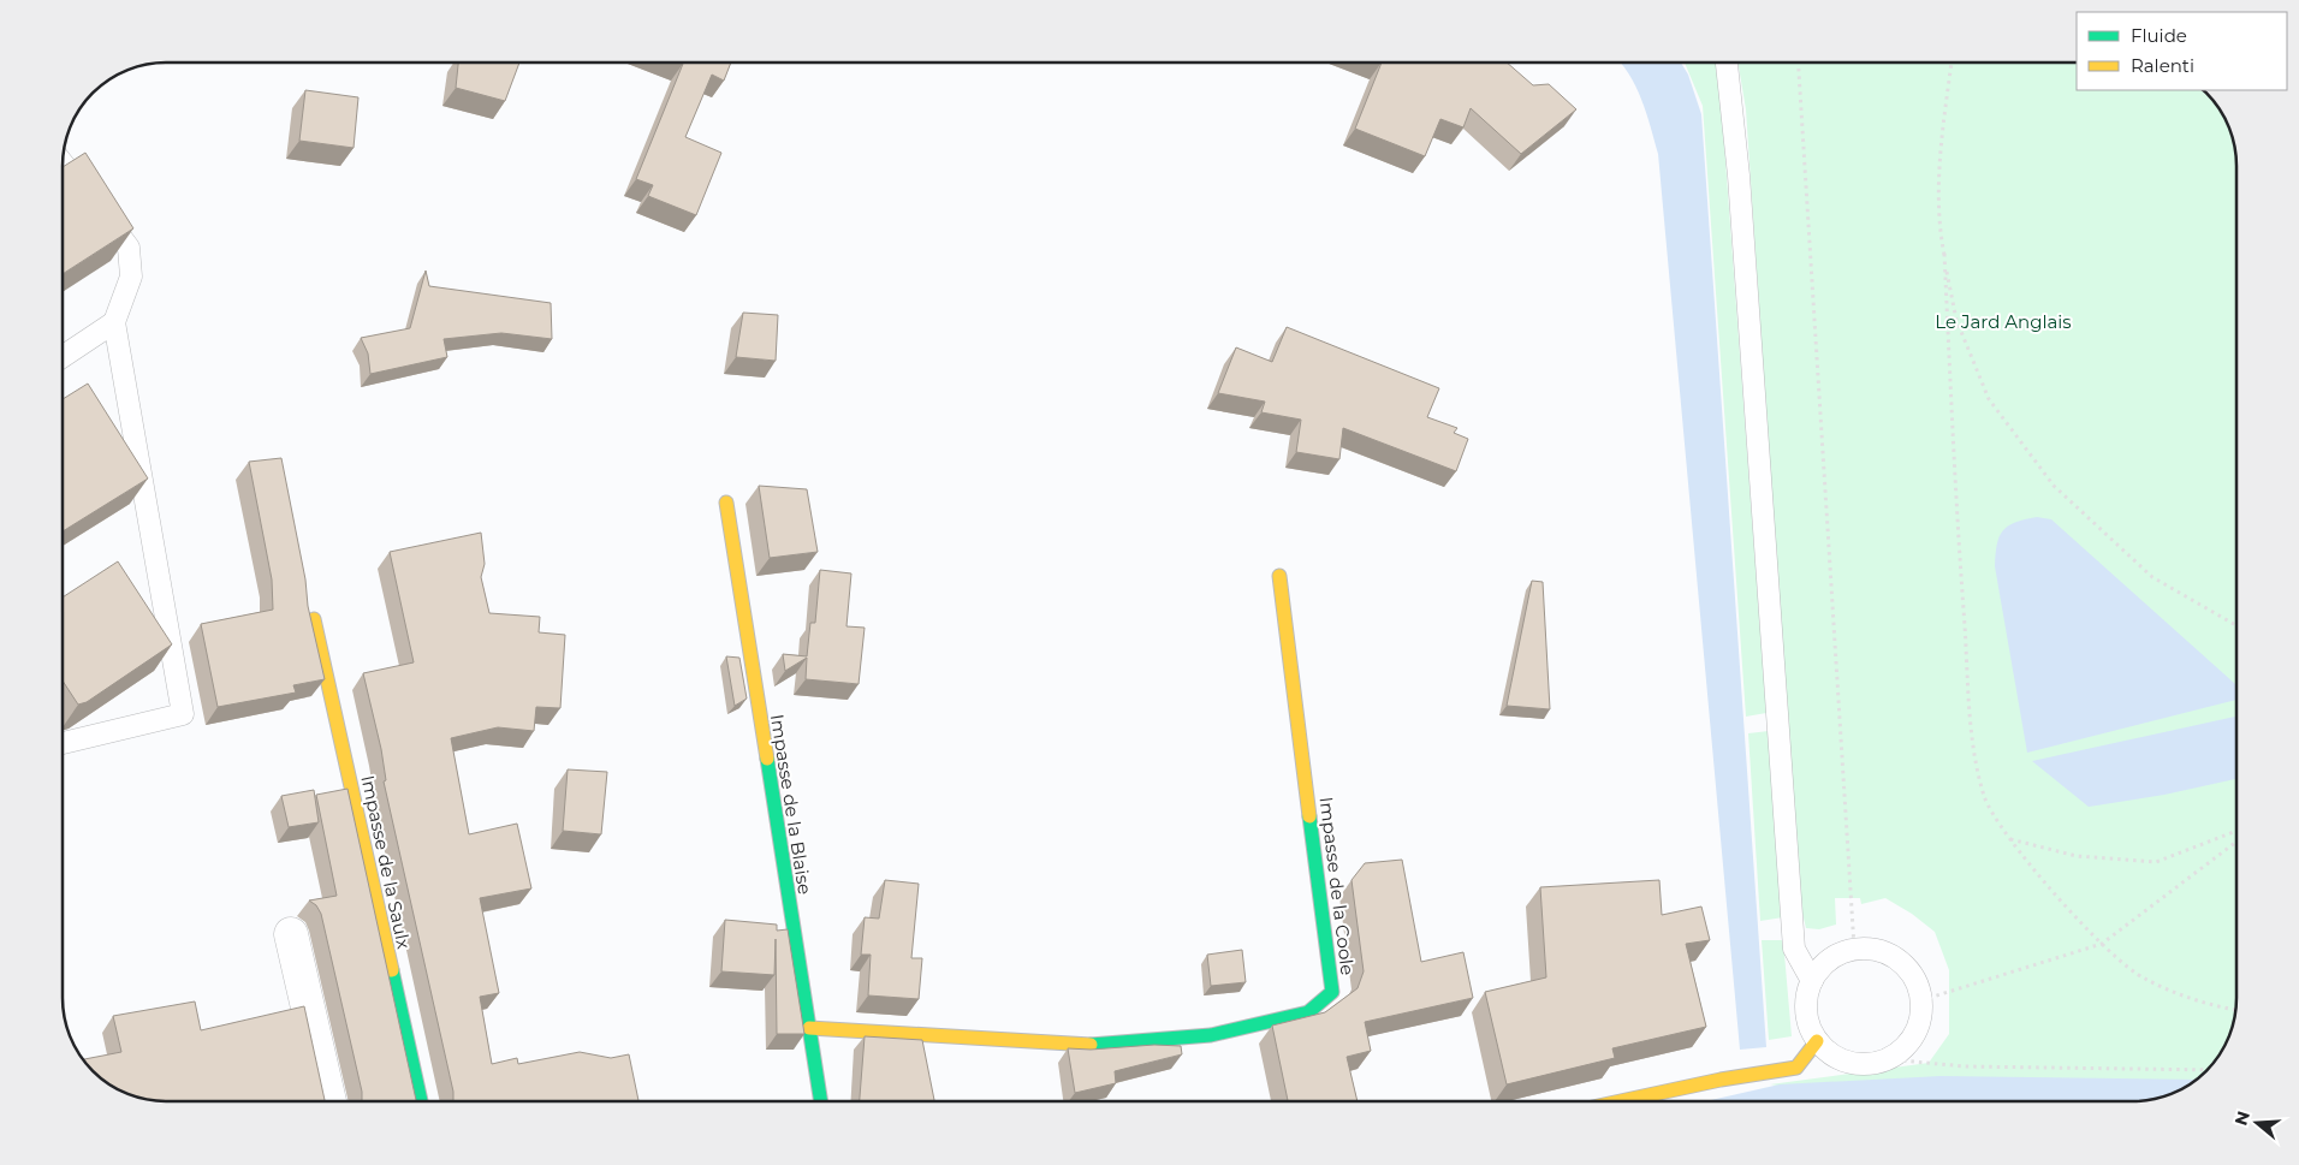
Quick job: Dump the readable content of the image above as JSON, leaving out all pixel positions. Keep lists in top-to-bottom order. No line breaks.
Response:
{"streets":{"street":["Impasse de la Blaise","Impasse de la Saulx","Impasse de la Coole"]},"crossings":[["Impasse de la Blaise","Impasse de la Coole"]],"parks":["Le Jard Anglais"],"legend":["Fluide","Ralenti"],"north":"left"}
